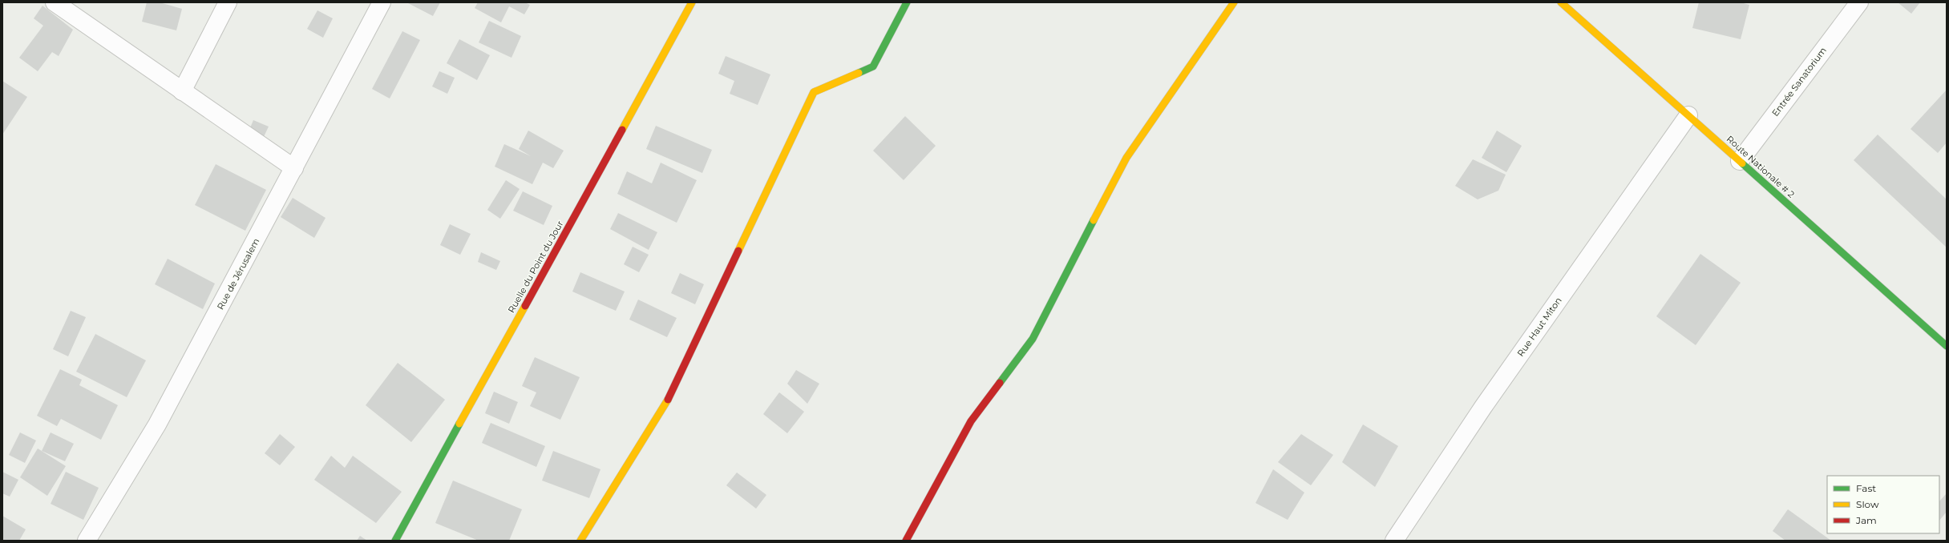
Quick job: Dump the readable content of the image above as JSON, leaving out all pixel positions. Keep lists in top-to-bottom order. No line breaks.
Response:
{"streets":{"street":["Entrée Sanatorium","Route Nationale # 2","Ruelle du Point du Jour","Rue de Jérusalem","Rue Haut Miton"]},"crossings":[["Entrée Sanatorium","Route Nationale # 2"],["Route Nationale # 2","Rue Haut Miton"]],"legend":["Fast","Slow","Jam"]}
